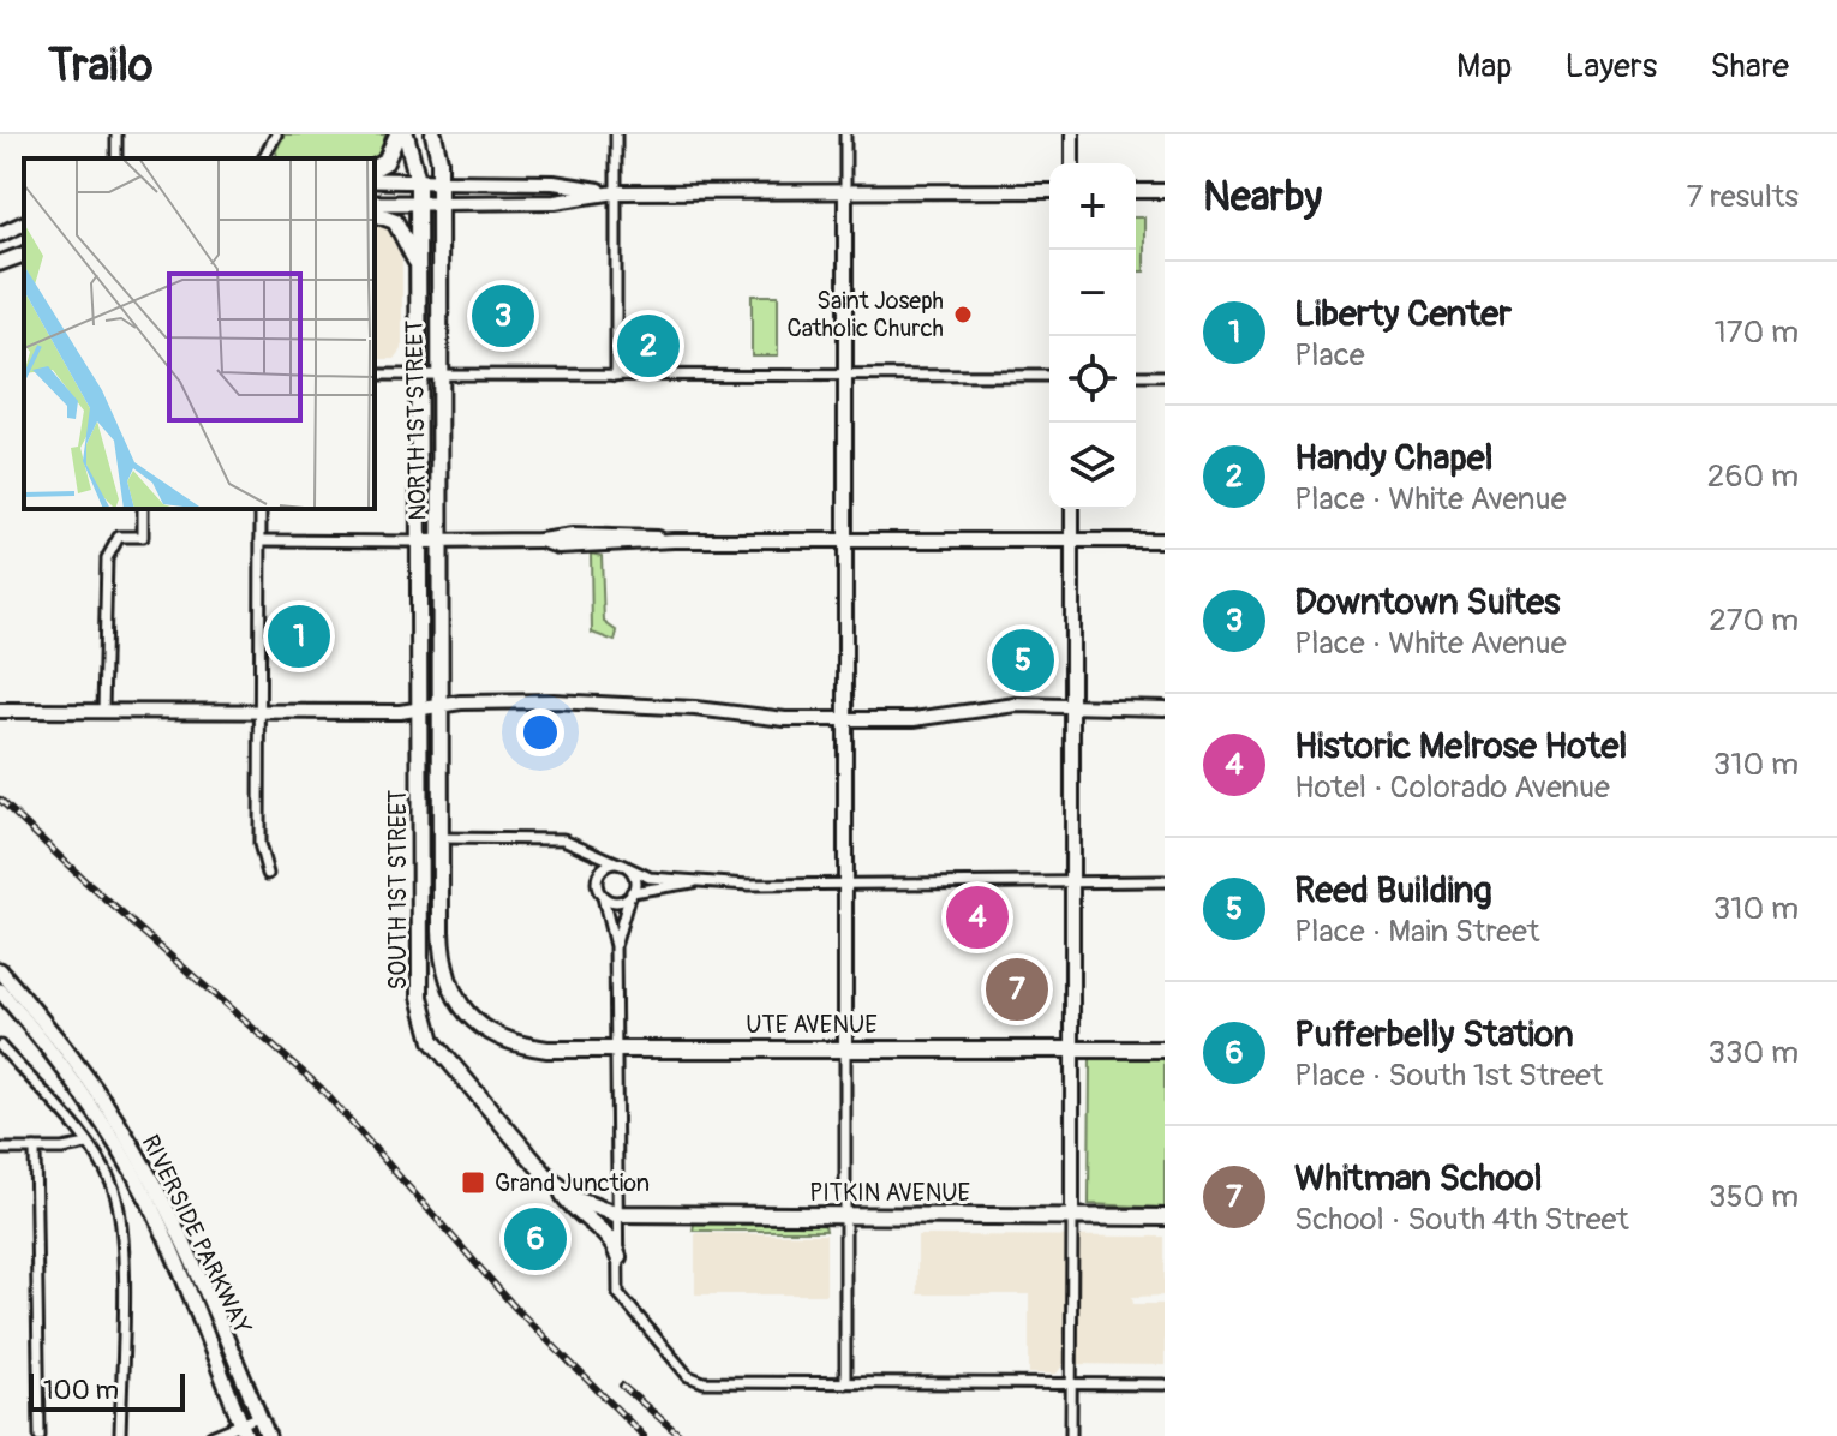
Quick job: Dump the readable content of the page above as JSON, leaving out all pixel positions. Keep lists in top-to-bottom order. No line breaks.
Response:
{"streets":{"highway":["NORTH 1ST STREET","SOUTH 1ST STREET","UTE AVENUE","PITKIN AVENUE"],"main road":["RIVERSIDE PARKWAY"]},"crossings":[["NORTH 1ST STREET","SOUTH 1ST STREET"],["SOUTH 1ST STREET","UTE AVENUE"],["SOUTH 1ST STREET","PITKIN AVENUE"]],"places":{"other":["Saint Joseph Catholic Church"],"transit":["Grand Junction"]},"scale_bar":"100 m","page":{"header":"Trailo","nav":["Map","Layers","Share"],"heading":["Nearby","7 results"],"map_buttons":["+","−"],"list":[{"mark":"1","name":"Liberty Center","note":"Place","value":"170 m"},{"mark":"2","name":"Handy Chapel","note":"Place · White Avenue","value":"260 m"},{"mark":"3","name":"Downtown Suites","note":"Place · White Avenue","value":"270 m"},{"mark":"4","name":"Historic Melrose Hotel","note":"Hotel · Colorado Avenue","value":"310 m"},{"mark":"5","name":"Reed Building","note":"Place · Main Street","value":"310 m"},{"mark":"6","name":"Pufferbelly Station","note":"Place · South 1st Street","value":"330 m"},{"mark":"7","name":"Whitman School","note":"School · South 4th Street","value":"350 m"}],"pins":["3","2","1","5","4","7","6"],"scale":"100 m"}}
